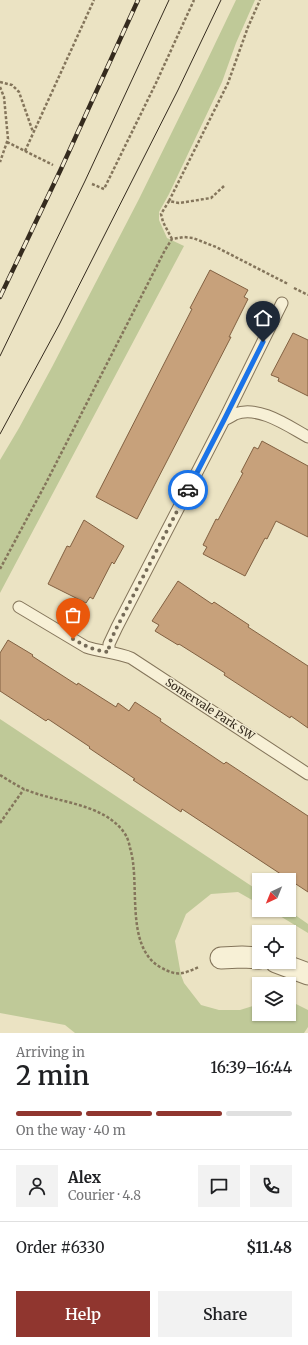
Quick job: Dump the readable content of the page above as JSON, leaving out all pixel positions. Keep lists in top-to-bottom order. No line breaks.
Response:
{"streets":{"lane":["Somervale Park SW"]},"north":"bottom left","page":{"heading":["2 min","Arriving in","16:39–16:44"],"panel":["Alex","Courier · 4.8","Order #6330","$11.48"],"bar":"On the way · 40 m","buttons":["Help","Share"]}}
